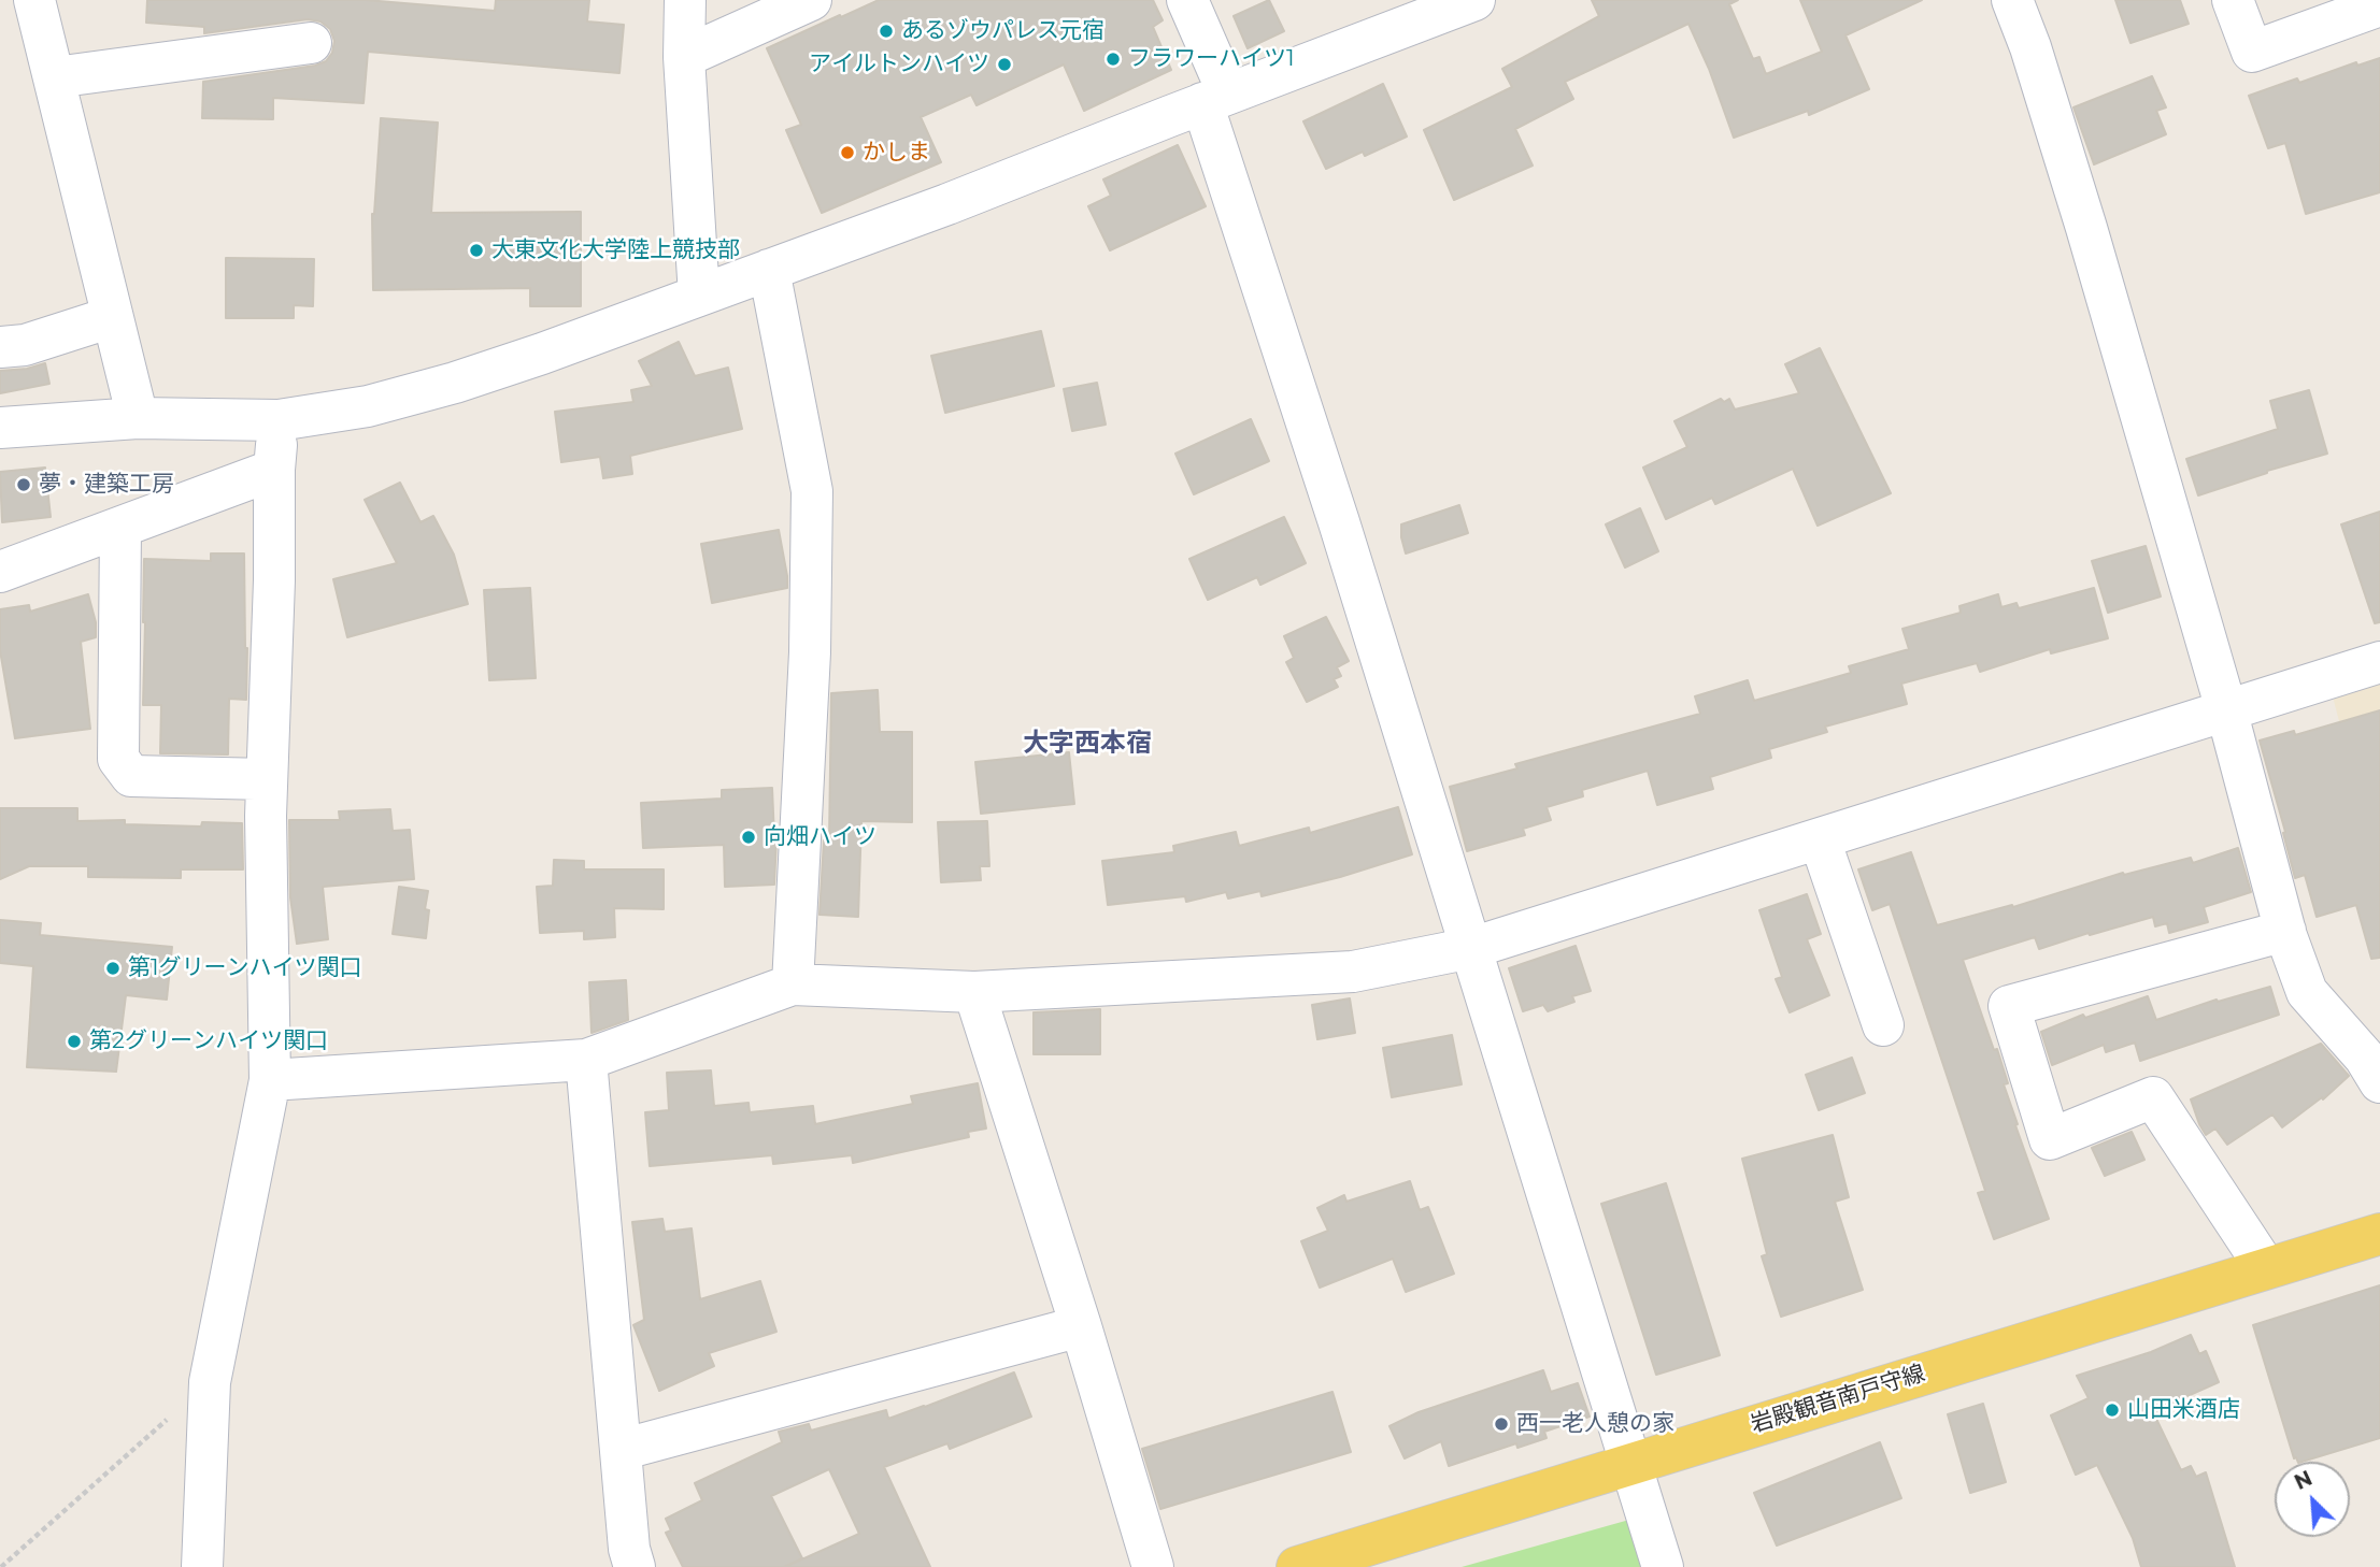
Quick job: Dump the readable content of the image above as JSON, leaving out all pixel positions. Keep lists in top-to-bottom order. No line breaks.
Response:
{"streets":{"main road":["岩殿観音南戸守線"]},"districts":["大字西本宿"],"places":["あるゾウパレス元宿","フラワーハイツ1","アイルトンハイツ","かしま","大東文化大学陸上競技部","夢・建築工房","向畑ハイツ","第1グリーンハイツ関口","第2グリーンハイツ関口","山田米酒店","西一老人憩の家"],"north":"top left"}
